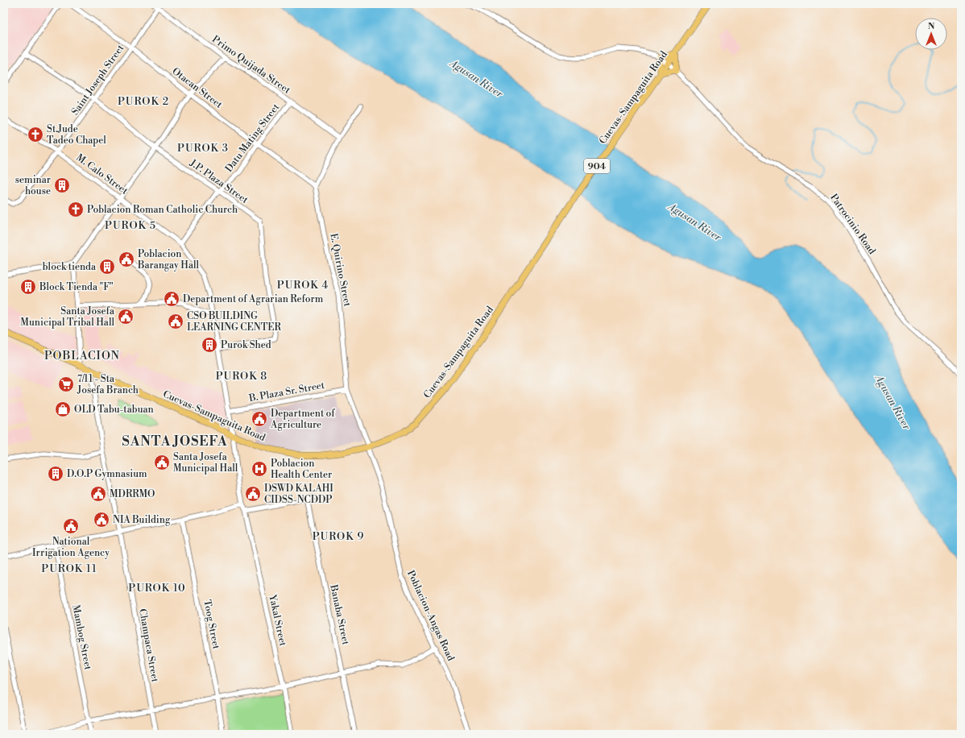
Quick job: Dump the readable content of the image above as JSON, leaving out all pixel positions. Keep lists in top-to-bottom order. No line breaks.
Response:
{"streets":{"main road":["Cuevas-Sampaguita Road","904"],"street":["Primo Quijada Street","Saint Joseph Street","Otacan Street","Datu Mating Street","M. Calo Street","J.P. Plaza Street","Patrocinio Road","E. Quirino Street","B. Plaza Sr. Street","Banaba Street","Poblacion-Angas Road","Yakal Street","Toog Street","Mambog Street","Champaca Street"]},"crossings":[["Primo Quijada Street","Saint Joseph Street"],["Primo Quijada Street","Datu Mating Street"],["Saint Joseph Street","Otacan Street"],["Saint Joseph Street","M. Calo Street"],["Saint Joseph Street","J.P. Plaza Street"],["Otacan Street","Datu Mating Street"],["Otacan Street","E. Quirino Street"],["Cuevas-Sampaguita Road","M. Calo Street"],["Cuevas-Sampaguita Road","Patrocinio Road"],["Cuevas-Sampaguita Road","E. Quirino Street"],["Cuevas-Sampaguita Road","Poblacion-Angas Road"],["Cuevas-Sampaguita Road","Champaca Street"],["Datu Mating Street","M. Calo Street"],["Datu Mating Street","J.P. Plaza Street"],["M. Calo Street","J.P. Plaza Street"],["M. Calo Street","B. Plaza Sr. Street"],["E. Quirino Street","B. Plaza Sr. Street"],["E. Quirino Street","Poblacion-Angas Road"]],"districts":["PUROK 2","PUROK 3","PUROK 5","PUROK 4","POBLACION","PUROK 8","SANTA JOSEFA","PUROK 9","PUROK 11","PUROK 10"],"water":["Agusan River"],"places":{"church":["St.Jude Tadeo Chapel","Poblacion Roman Catholic Church"],"building":["seminar house","block tienda","Block Tienda \"F\"","Purok Shed","D.O.P Gymnasium"],"public building":["Poblacion Barangay Hall","Department of Agrarian Reform","Santa Josefa Municipal Tribal Hall","CSO BUILDING LEARNING CENTER","Department of Agriculture","Santa Josefa Municipal Hall","MDRRMO","DSWD KALAHI CIDSS-NCDDP","NIA Building","National Irrigation Agency"],"supermarket":["7/11 - Sta Josefa Branch"],"shop":["OLD Tabu-tabuan"],"hospital":["Poblacion Health Center"]},"north":"top"}
